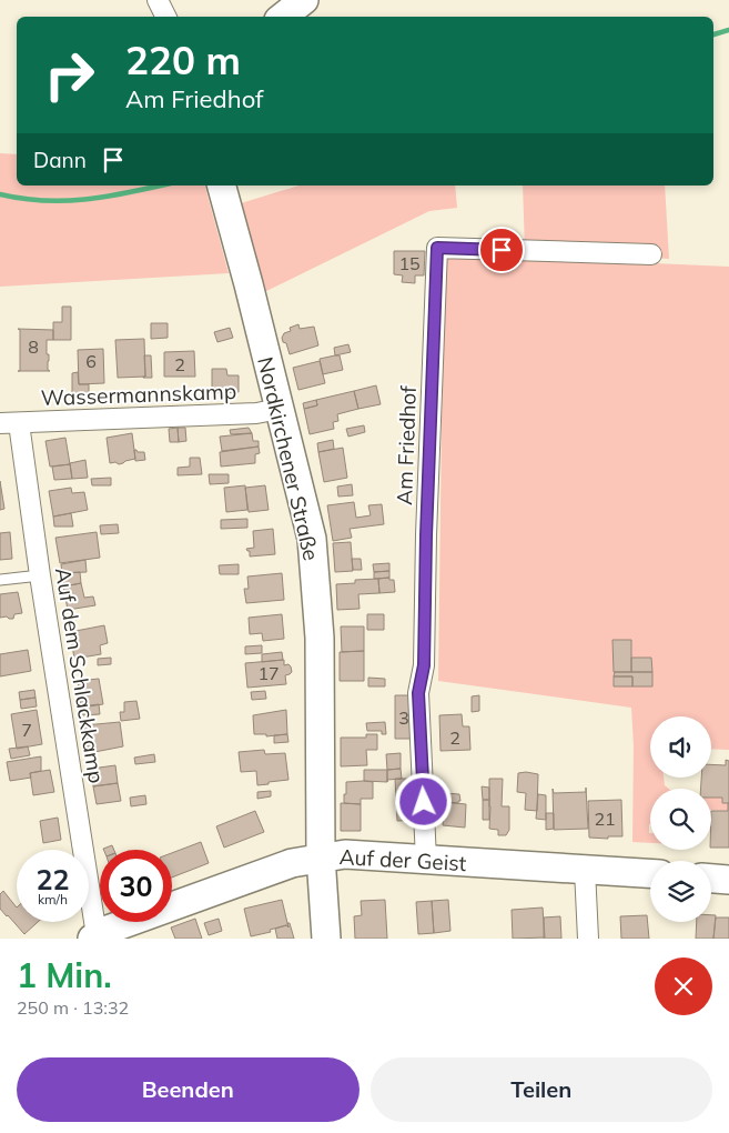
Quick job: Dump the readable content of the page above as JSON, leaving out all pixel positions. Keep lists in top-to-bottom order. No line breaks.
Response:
{"streets":{"street":["Wassermannskamp","Am Friedhof","Nordkirchener Straße","Auf dem Schlackkamp","Auf der Geist"]},"crossings":[["Wassermannskamp","Nordkirchener Straße"],["Wassermannskamp","Auf dem Schlackkamp"],["Am Friedhof","Auf der Geist"],["Nordkirchener Straße","Auf der Geist"],["Auf dem Schlackkamp","Auf der Geist"]],"house_numbers":["15","8","6","2","17","3","7","2","21"],"page":{"turn":["220 m","Am Friedhof"],"then":"Dann","speed":"22 km/h","limit":"30","heading":["1 Min.","250 m · 13:32"],"buttons":["Beenden","Teilen"]}}
